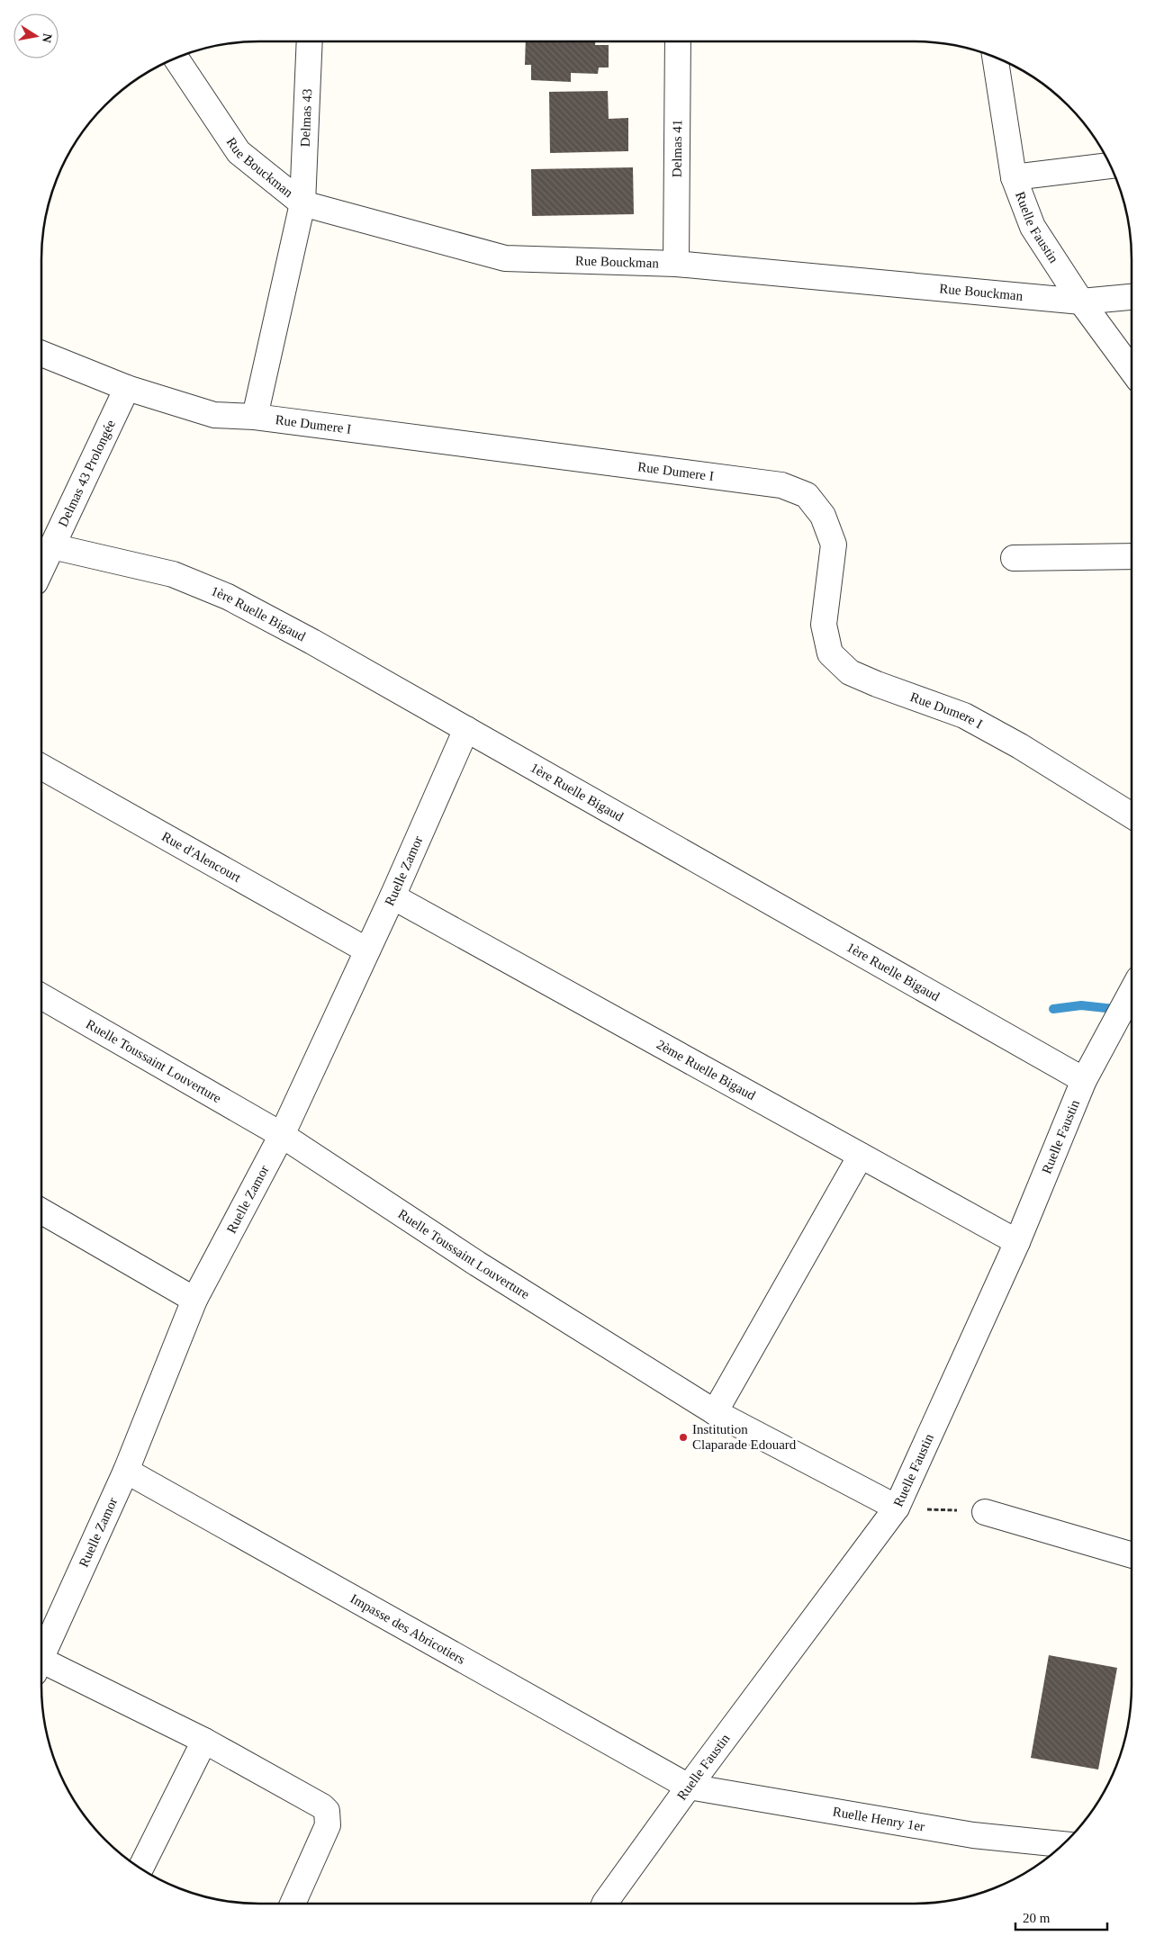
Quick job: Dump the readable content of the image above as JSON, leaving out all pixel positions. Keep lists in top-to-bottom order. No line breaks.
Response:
{"streets":{"street":["Delmas 43","Delmas 41","Rue Bouckman","Ruelle Faustin","Rue Dumere I","Delmas 43 Prolongée","1ère Ruelle Bigaud","Rue d'Alencourt","Ruelle Zamor","Ruelle Toussaint Louverture","2ème Ruelle Bigaud","Impasse des Abricotiers","Ruelle Henry 1er"]},"crossings":[["Delmas 43","Rue Bouckman"],["Delmas 43","Rue Dumere I"],["Delmas 41","Rue Bouckman"],["Rue Bouckman","Ruelle Faustin"],["Ruelle Faustin","1ère Ruelle Bigaud"],["Ruelle Faustin","Ruelle Toussaint Louverture"],["Ruelle Faustin","2ème Ruelle Bigaud"],["Ruelle Faustin","Impasse des Abricotiers"],["Ruelle Faustin","Ruelle Henry 1er"],["Rue Dumere I","Delmas 43 Prolongée"],["Delmas 43 Prolongée","1ère Ruelle Bigaud"],["1ère Ruelle Bigaud","Ruelle Zamor"],["Rue d'Alencourt","Ruelle Zamor"],["Ruelle Zamor","Ruelle Toussaint Louverture"],["Ruelle Zamor","2ème Ruelle Bigaud"],["Ruelle Zamor","Impasse des Abricotiers"],["Impasse des Abricotiers","Ruelle Henry 1er"]],"places":["Institution Claparade Edouard"],"scale_bar":"20 m","north":"right"}
